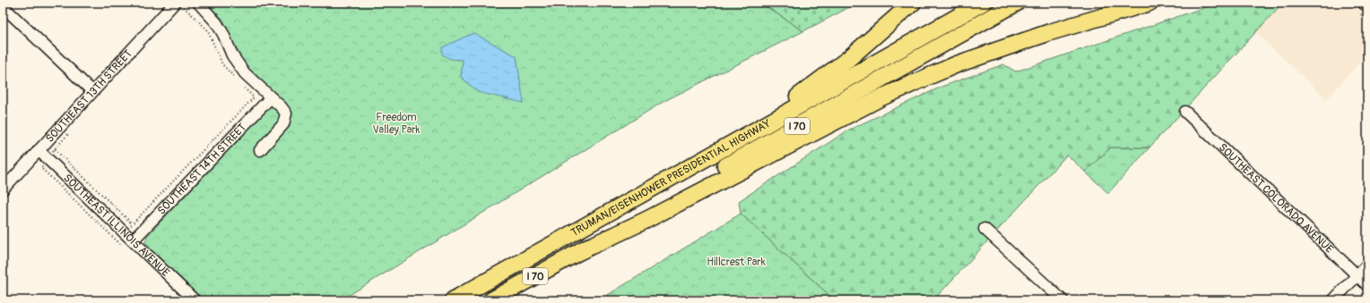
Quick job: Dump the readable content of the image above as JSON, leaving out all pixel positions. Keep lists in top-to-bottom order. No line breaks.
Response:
{"streets":{"highway":["I 70","TRUMAN/EISENHOWER PRESIDENTIAL HIGHWAY"],"street":["SOUTHEAST 13TH STREET","SOUTHEAST 14TH STREET","SOUTHEAST COLORADO AVENUE","SOUTHEAST ILLINOIS AVENUE"]},"crossings":[["SOUTHEAST 13TH STREET","SOUTHEAST ILLINOIS AVENUE"],["SOUTHEAST 14TH STREET","SOUTHEAST ILLINOIS AVENUE"]],"parks":["Freedom Valley Park","Hillcrest Park"]}
